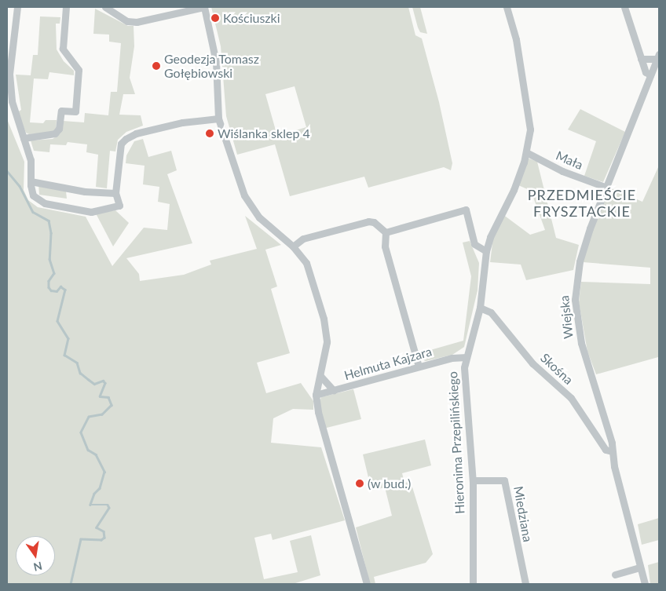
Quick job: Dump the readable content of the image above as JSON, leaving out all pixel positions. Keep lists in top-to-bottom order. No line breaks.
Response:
{"streets":{"street":["Mała","Wiejska","Helmuta Kajzara","Skośna","Hieronima Przepilińskiego","Miedziana"]},"crossings":[["Mała","Wiejska"],["Mała","Hieronima Przepilińskiego"],["Wiejska","Skośna"],["Helmuta Kajzara","Hieronima Przepilińskiego"],["Skośna","Hieronima Przepilińskiego"],["Hieronima Przepilińskiego","Miedziana"]],"districts":["PRZEDMIEŚCIE FRYSZTACKIE"],"places":["Kościuszki","Geodezja Tomasz Gołębiowski","Wiślanka sklep 4","(w bud.)"],"north":"bottom"}
